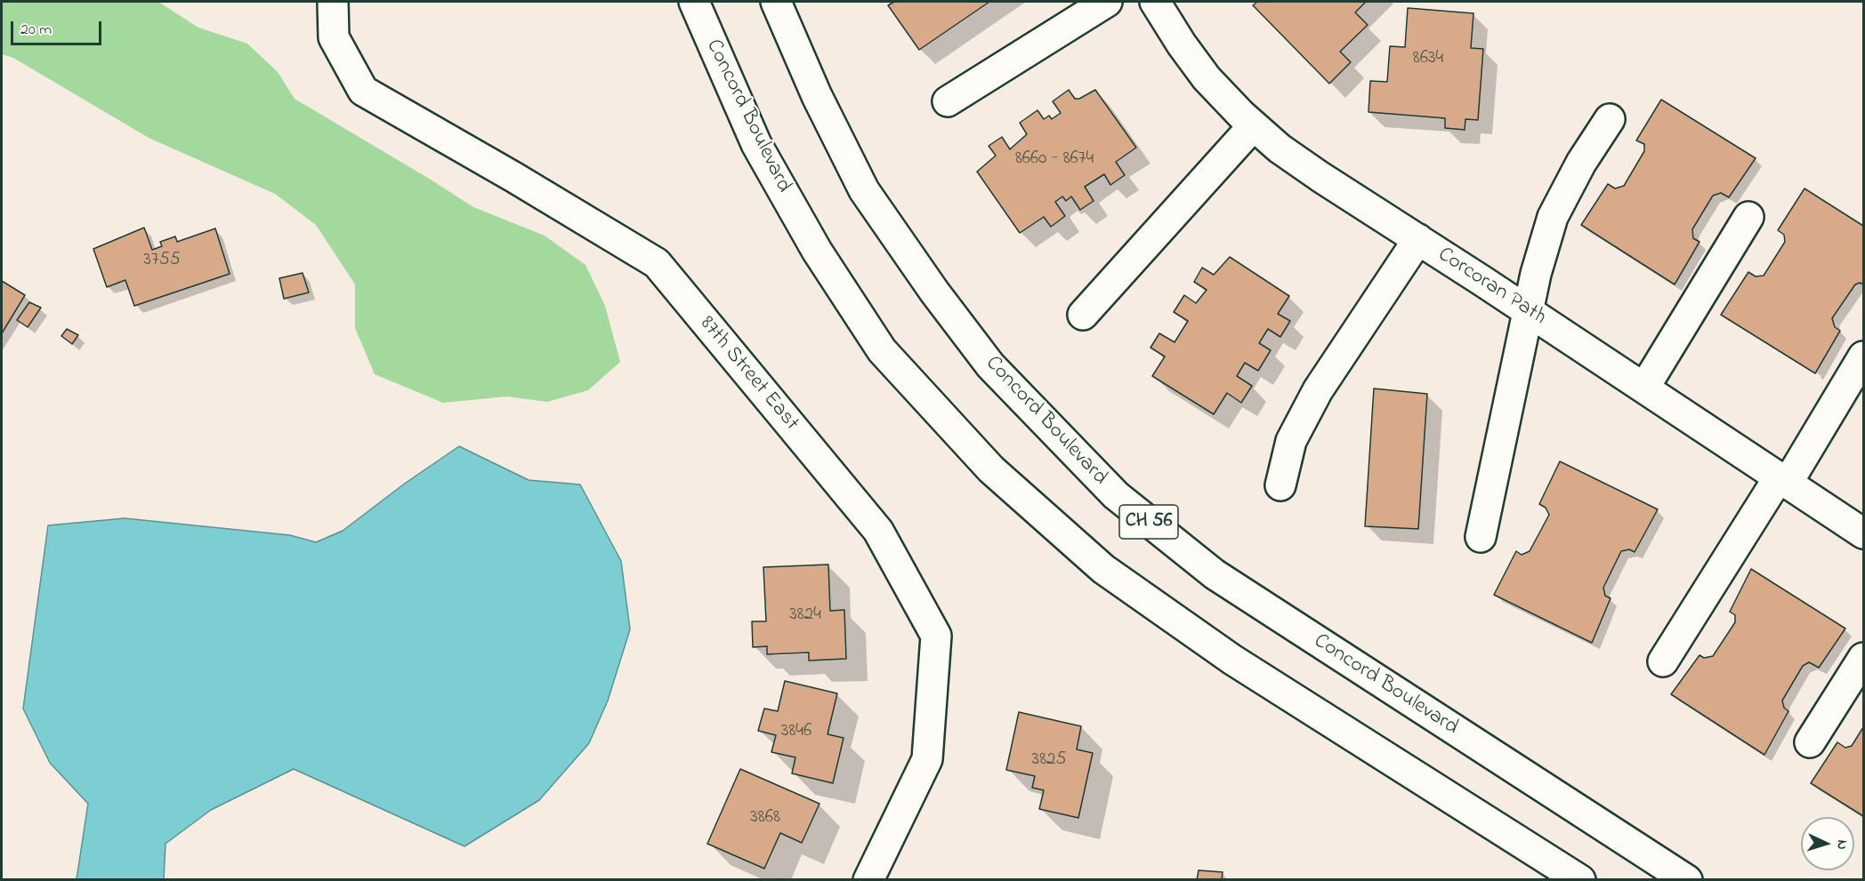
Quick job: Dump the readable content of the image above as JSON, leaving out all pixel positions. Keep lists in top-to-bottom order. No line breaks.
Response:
{"streets":{"main road":["Concord Boulevard","Corcoran Path","87th Street East","CH 56"]},"house_numbers":["8634","8660 - 8674","3755","3824","3846","3825","3868"],"scale_bar":"20 m","north":"right"}
